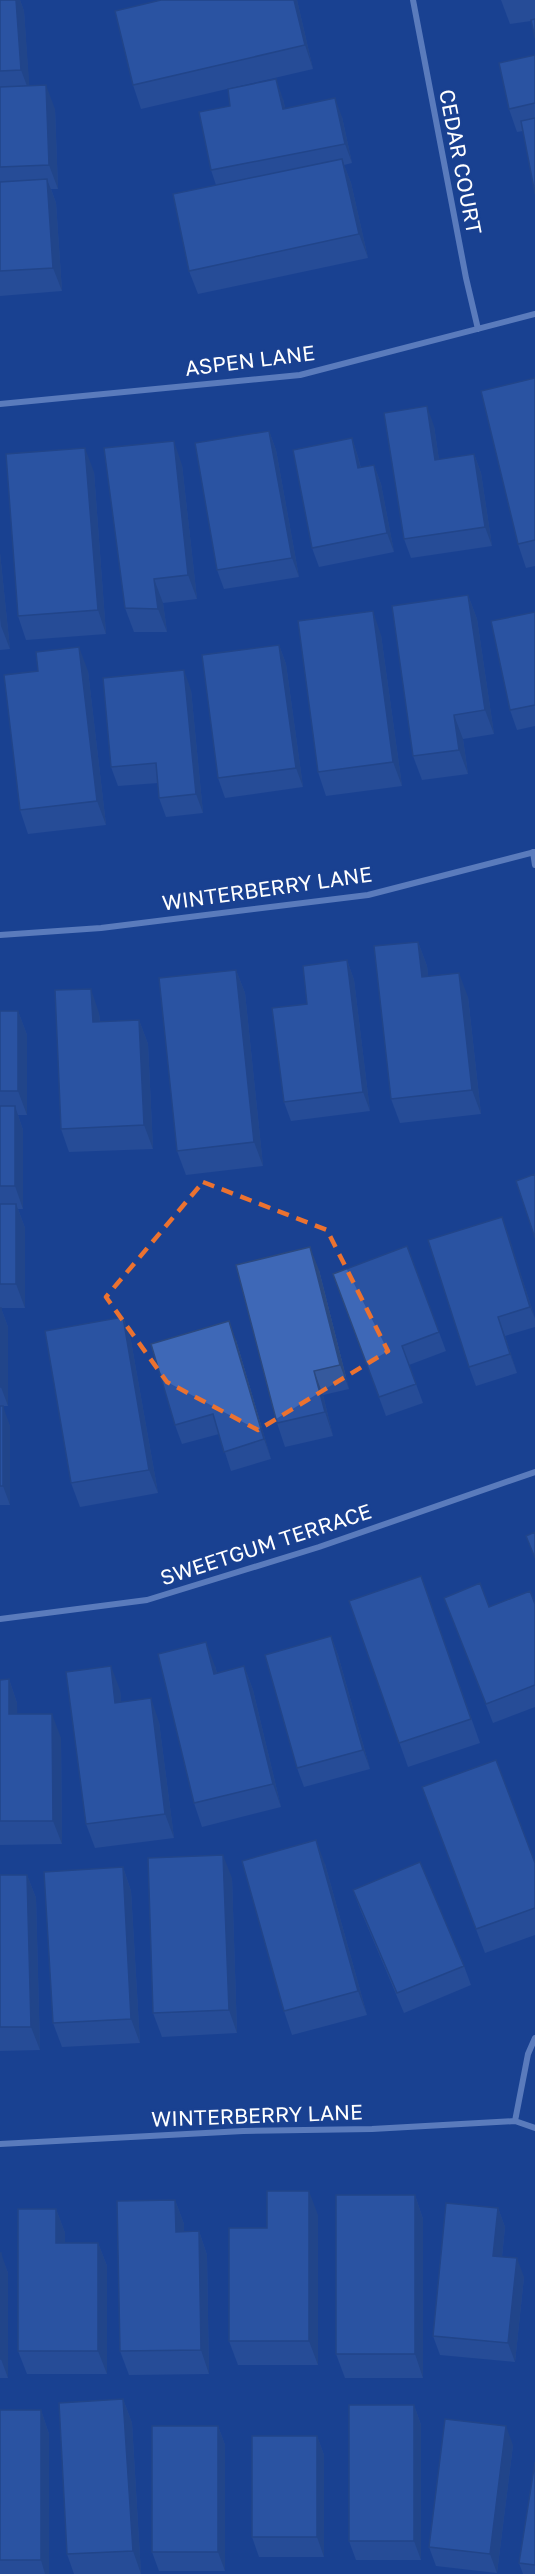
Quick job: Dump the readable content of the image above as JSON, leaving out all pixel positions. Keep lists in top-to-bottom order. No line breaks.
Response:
{"streets":{"street":["CEDAR COURT","ASPEN LANE","WINTERBERRY LANE","SWEETGUM TERRACE"]},"crossings":[["CEDAR COURT","ASPEN LANE"]]}
